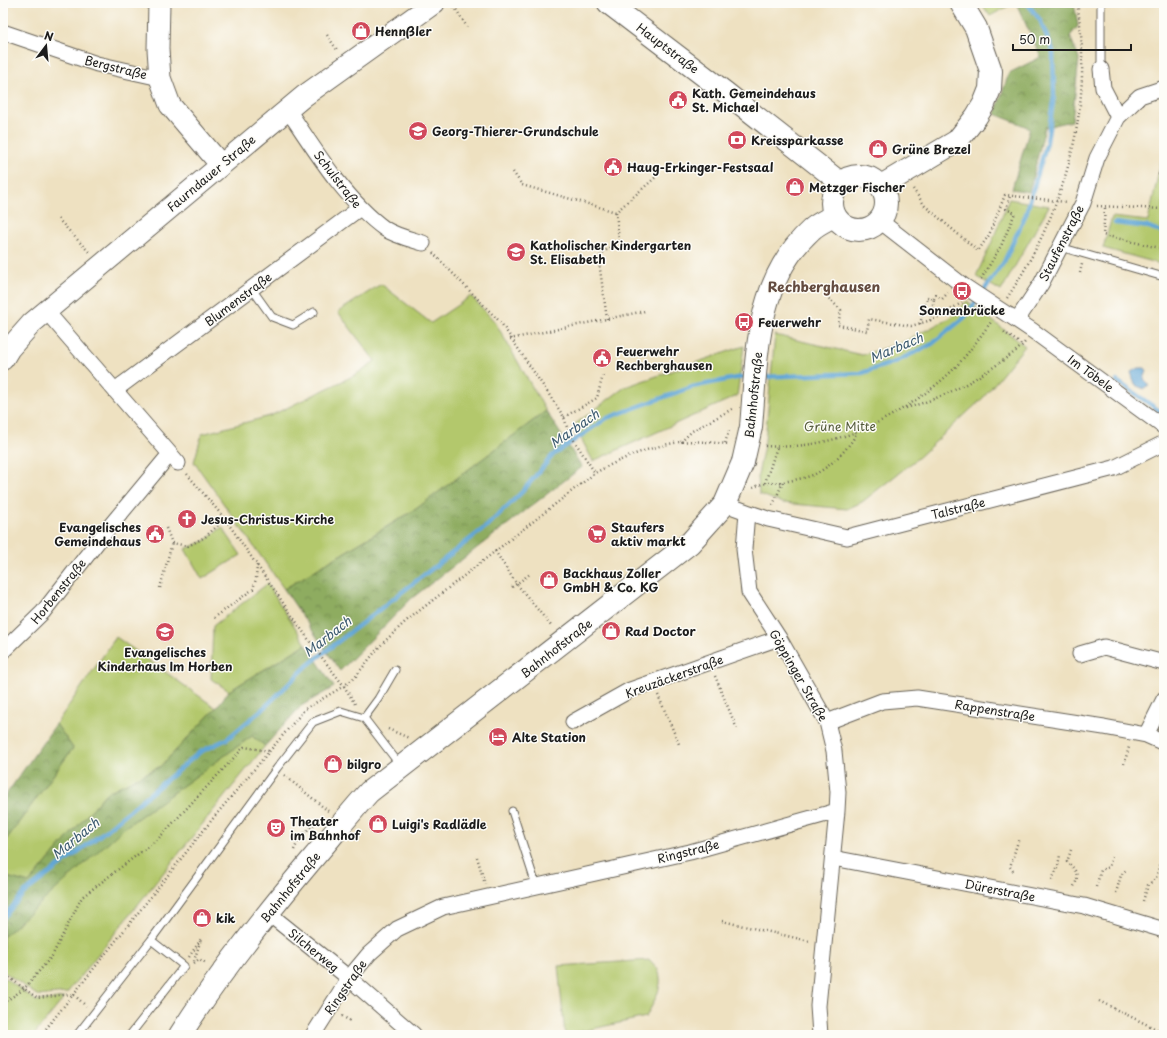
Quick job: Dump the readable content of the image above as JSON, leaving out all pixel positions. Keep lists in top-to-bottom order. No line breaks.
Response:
{"streets":{"main road":["Bahnhofstraße"],"street":["Hauptstraße","Bergstraße","Faurndauer Straße","Schulstraße","Staufenstraße","Blumenstraße","Im Töbele","Talstraße","Horbenstraße","Göppinger Straße","Kreuzäckerstraße","Rappenstraße","Ringstraße","Dürerstraße","Silcherweg"]},"crossings":[["Hauptstraße","Bahnhofstraße"],["Faurndauer Straße","Schulstraße"],["Schulstraße","Blumenstraße"],["Staufenstraße","Im Töbele"],["Bahnhofstraße","Silcherweg"],["Talstraße","Göppinger Straße"],["Göppinger Straße","Kreuzäckerstraße"],["Göppinger Straße","Rappenstraße"],["Göppinger Straße","Ringstraße"],["Göppinger Straße","Dürerstraße"],["Ringstraße","Silcherweg"]],"districts":["Rechberghausen"],"water":["Marbach"],"parks":["Grüne Mitte"],"places":{"shop":["Hennßler","Grüne Brezel","Metzger Fischer","Backhaus Zoller GmbH & Co. KG","Rad Doctor","bilgro","Luigi's Radlädle","kik"],"public building":["Kath. Gemeindehaus St. Michael","Haug-Erkinger-Festsaal","Feuerwehr Rechberghausen","Evangelisches Gemeindehaus"],"school or university":["Georg-Thierer-Grundschule","Katholischer Kindergarten St. Elisabeth","Evangelisches Kinderhaus Im Horben"],"bank":["Kreissparkasse"],"bus stop":["Sonnenbrücke","Feuerwehr"],"church":["Jesus-Christus-Kirche"],"supermarket":["Staufers aktiv markt"],"hotel":["Alte Station"],"theatre":["Theater im Bahnhof"]},"scale_bar":"50 m","north":"top"}
